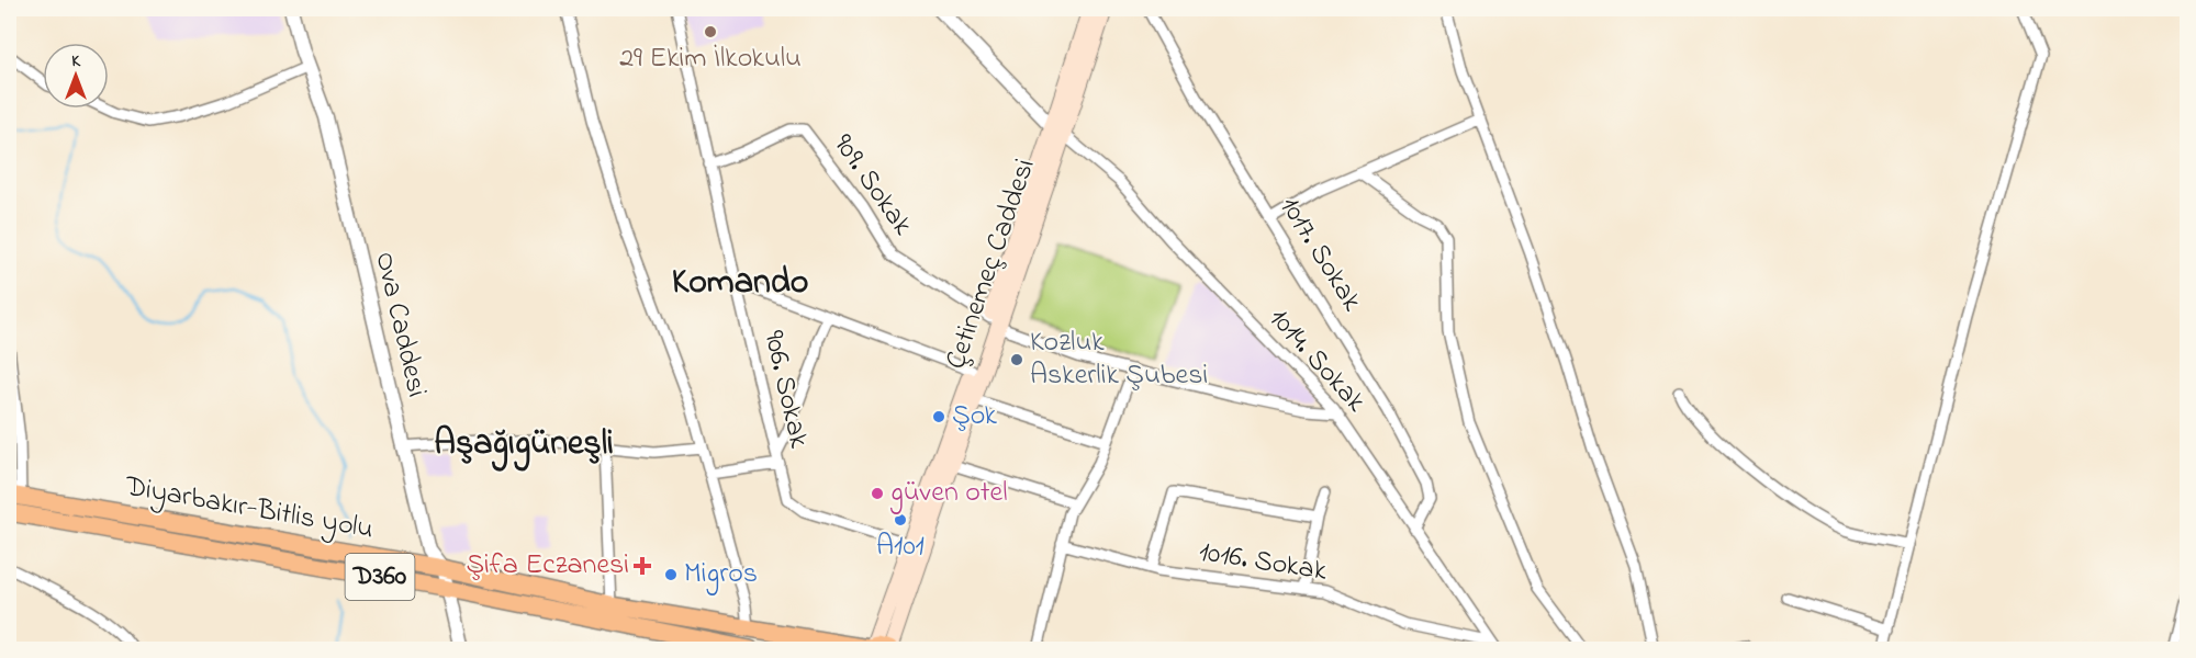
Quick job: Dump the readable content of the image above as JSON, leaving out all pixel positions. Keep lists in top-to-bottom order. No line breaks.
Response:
{"streets":{"highway":["Diyarbakır-Bitlis yolu","D360"],"main road":["Çetinemeç Caddesi"],"street":["909. Sokak","1017. Sokak","Ova Caddesi","1014. Sokak","906. Sokak","1016. Sokak"]},"crossings":[["909. Sokak","Çetinemeç Caddesi"],["909. Sokak","906. Sokak"],["1017. Sokak","1014. Sokak"],["Çetinemeç Caddesi","1014. Sokak"],["Çetinemeç Caddesi","906. Sokak"],["Çetinemeç Caddesi","Diyarbakır-Bitlis yolu"],["Ova Caddesi","Diyarbakır-Bitlis yolu"],["1014. Sokak","1016. Sokak"]],"districts":["Komando","Aşağıgüneşli"],"places":{"other":["29 Ekim İlkokulu","Kozluk Askerlik Şubesi","Şok","güven otel","A101","Migros"],"health":["Şifa Eczanesi"]},"north":"top"}
